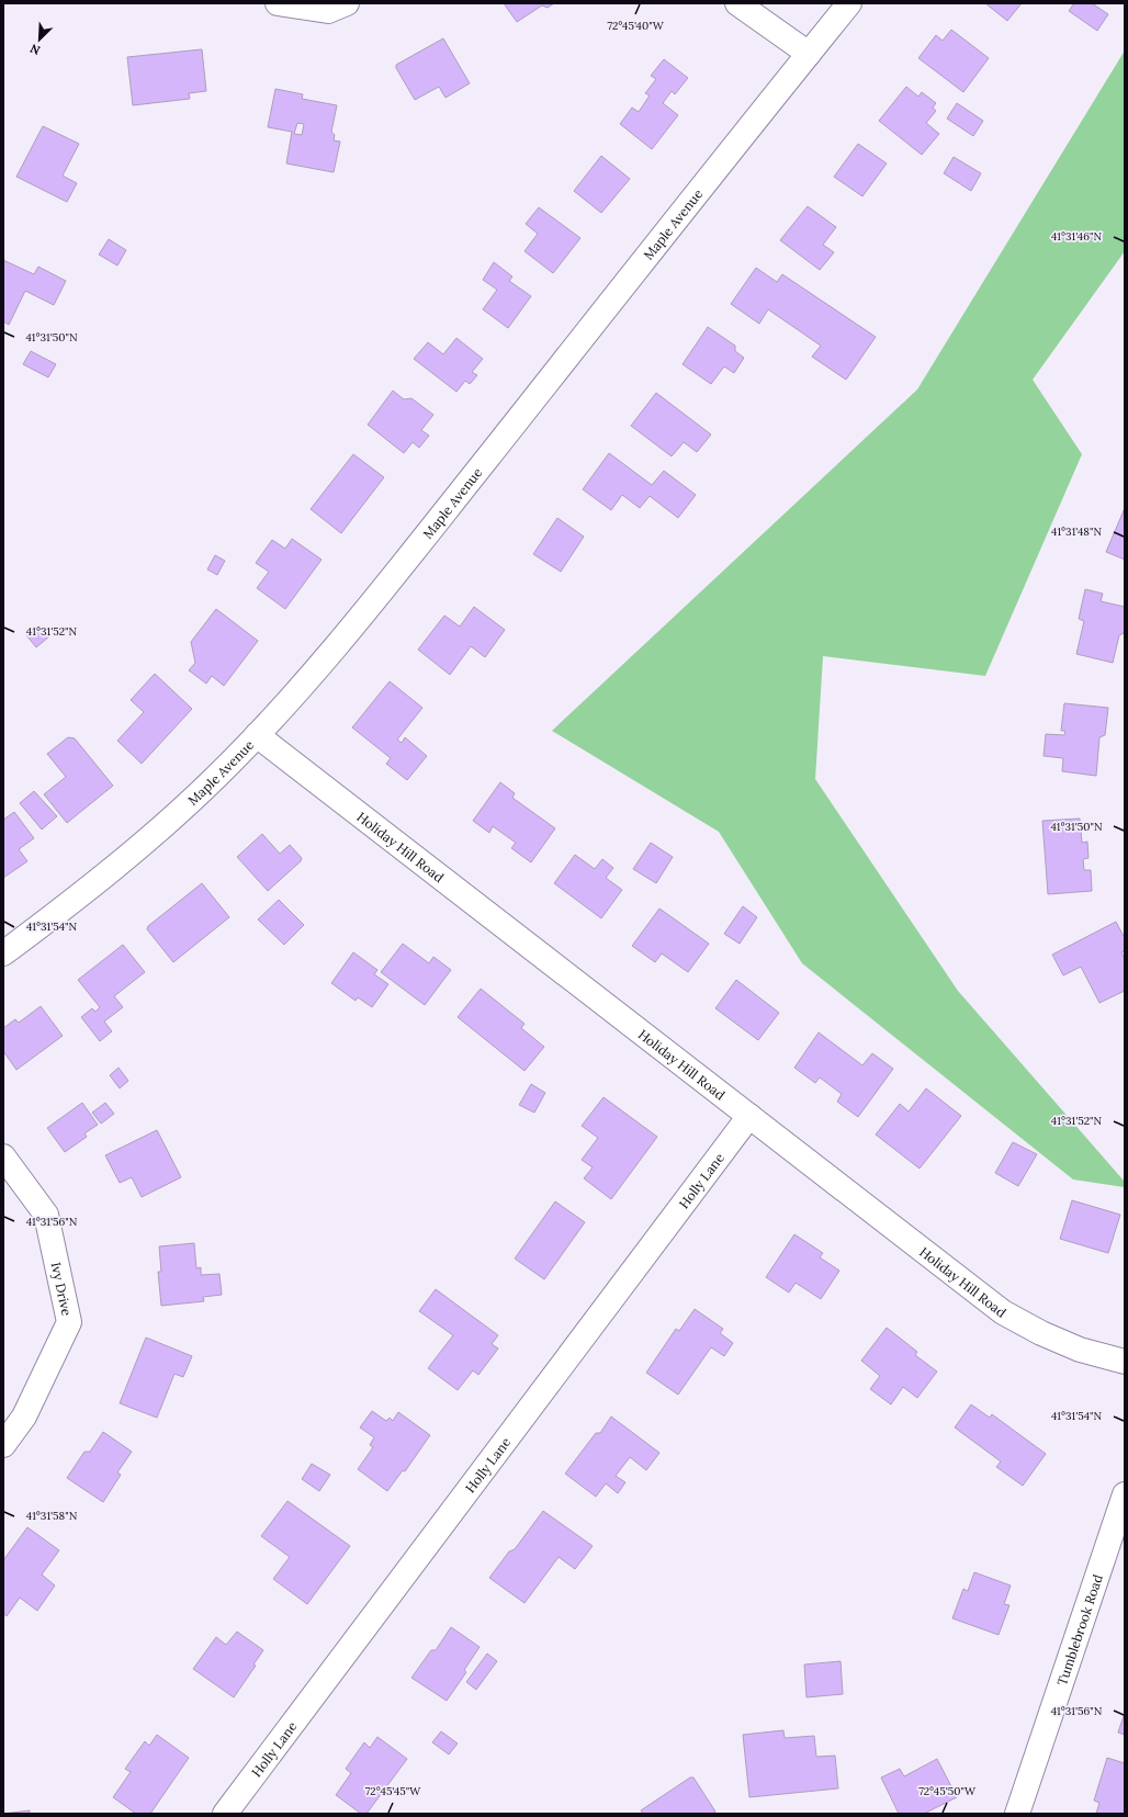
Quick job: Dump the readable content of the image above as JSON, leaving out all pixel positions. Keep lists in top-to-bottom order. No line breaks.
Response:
{"streets":{"street":["Maple Avenue","Holiday Hill Road","Holly Lane","Ivy Drive","Tumblebrook Road"]},"crossings":[["Maple Avenue","Holiday Hill Road"],["Holiday Hill Road","Holly Lane"]],"north":"bottom left","coordinates":["72°45'40\"W","41°31'46\"N","41°31'50\"N","41°31'48\"N","41°31'52\"N","41°31'54\"N","41°31'56\"N","41°31'58\"N","72°45'45\"W","72°45'50\"W"]}
